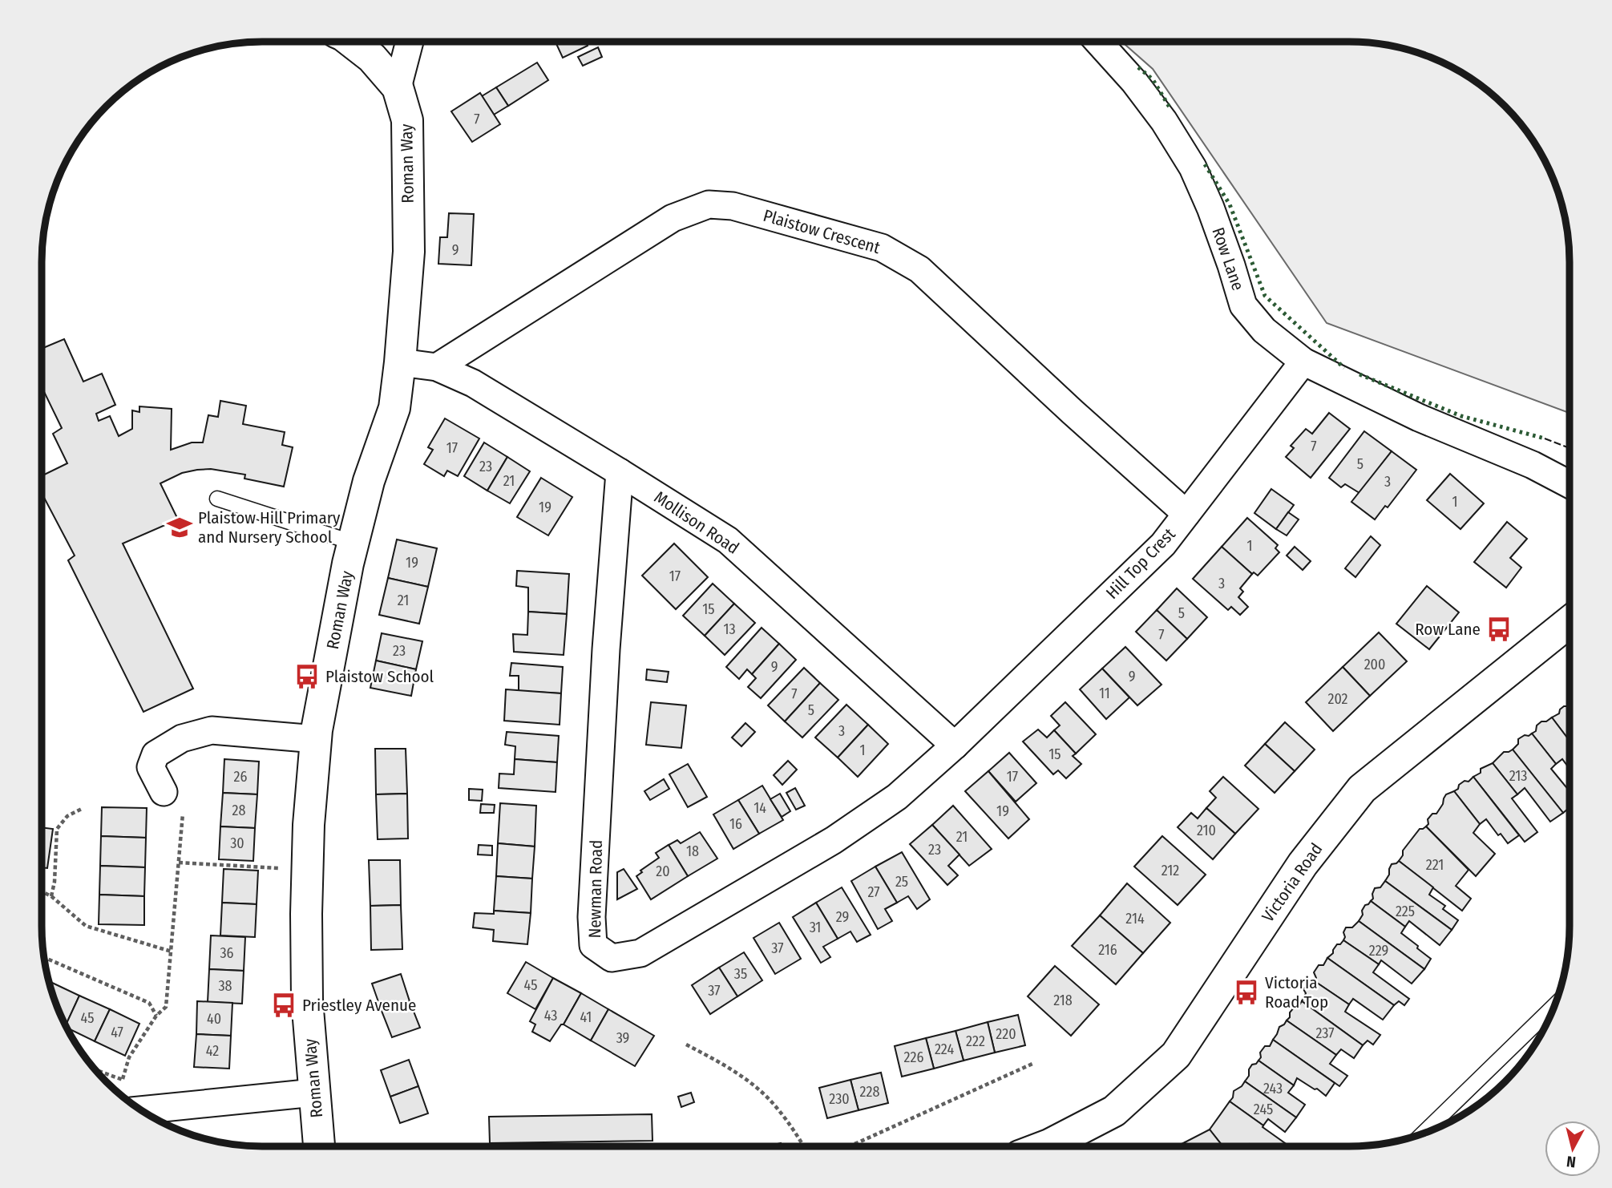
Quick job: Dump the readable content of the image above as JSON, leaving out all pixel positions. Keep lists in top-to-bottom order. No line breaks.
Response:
{"streets":{"street":["Roman Way","Plaistow Crescent","Row Lane","Mollison Road","Hill Top Crest","Victoria Road","Newman Road"]},"crossings":[["Roman Way","Mollison Road"],["Plaistow Crescent","Mollison Road"],["Plaistow Crescent","Hill Top Crest"],["Row Lane","Hill Top Crest"],["Mollison Road","Hill Top Crest"],["Mollison Road","Newman Road"],["Hill Top Crest","Newman Road"]],"places":{"school or university":["Plaistow Hill Primary and Nursery School"],"bus stop":["Row Lane","Plaistow School","Victoria Road Top","Priestley Avenue"]},"house_numbers":["7","9","7","17","5","23","21","3","1","19","1","19","17","3","21","15","5","13","7","23","200","9","9","11","7","202","5","3","1","15","213","26","17","14","28","19","16","210","21","30","23","18","221","212","20","25","27","225","29","214","31","37","216","229","36","35","45","38","37","218","43","41","45","40","47","237","220","39","222","224","42","226","243","228","230","245"],"north":"bottom"}
